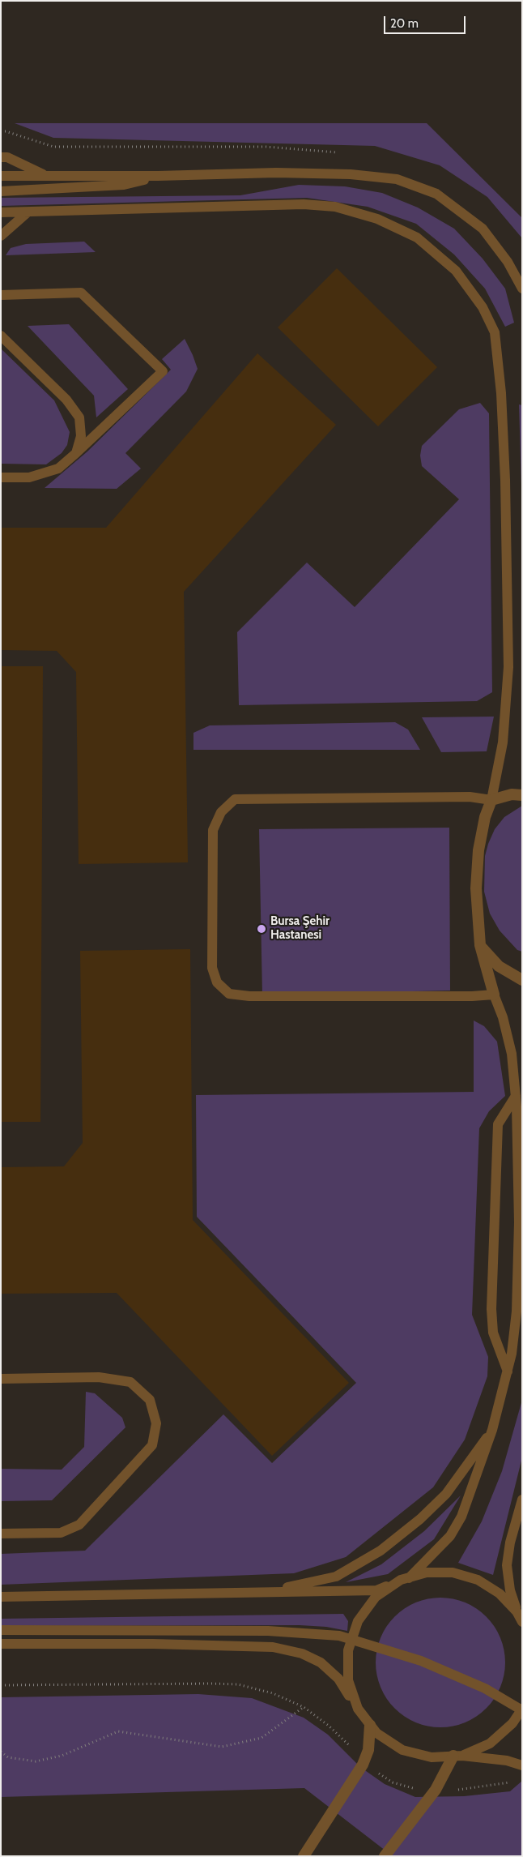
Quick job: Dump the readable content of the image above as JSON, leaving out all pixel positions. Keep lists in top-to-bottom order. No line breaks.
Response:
{"places":["Bursa Şehir Hastanesi"],"scale_bar":"20 m"}
